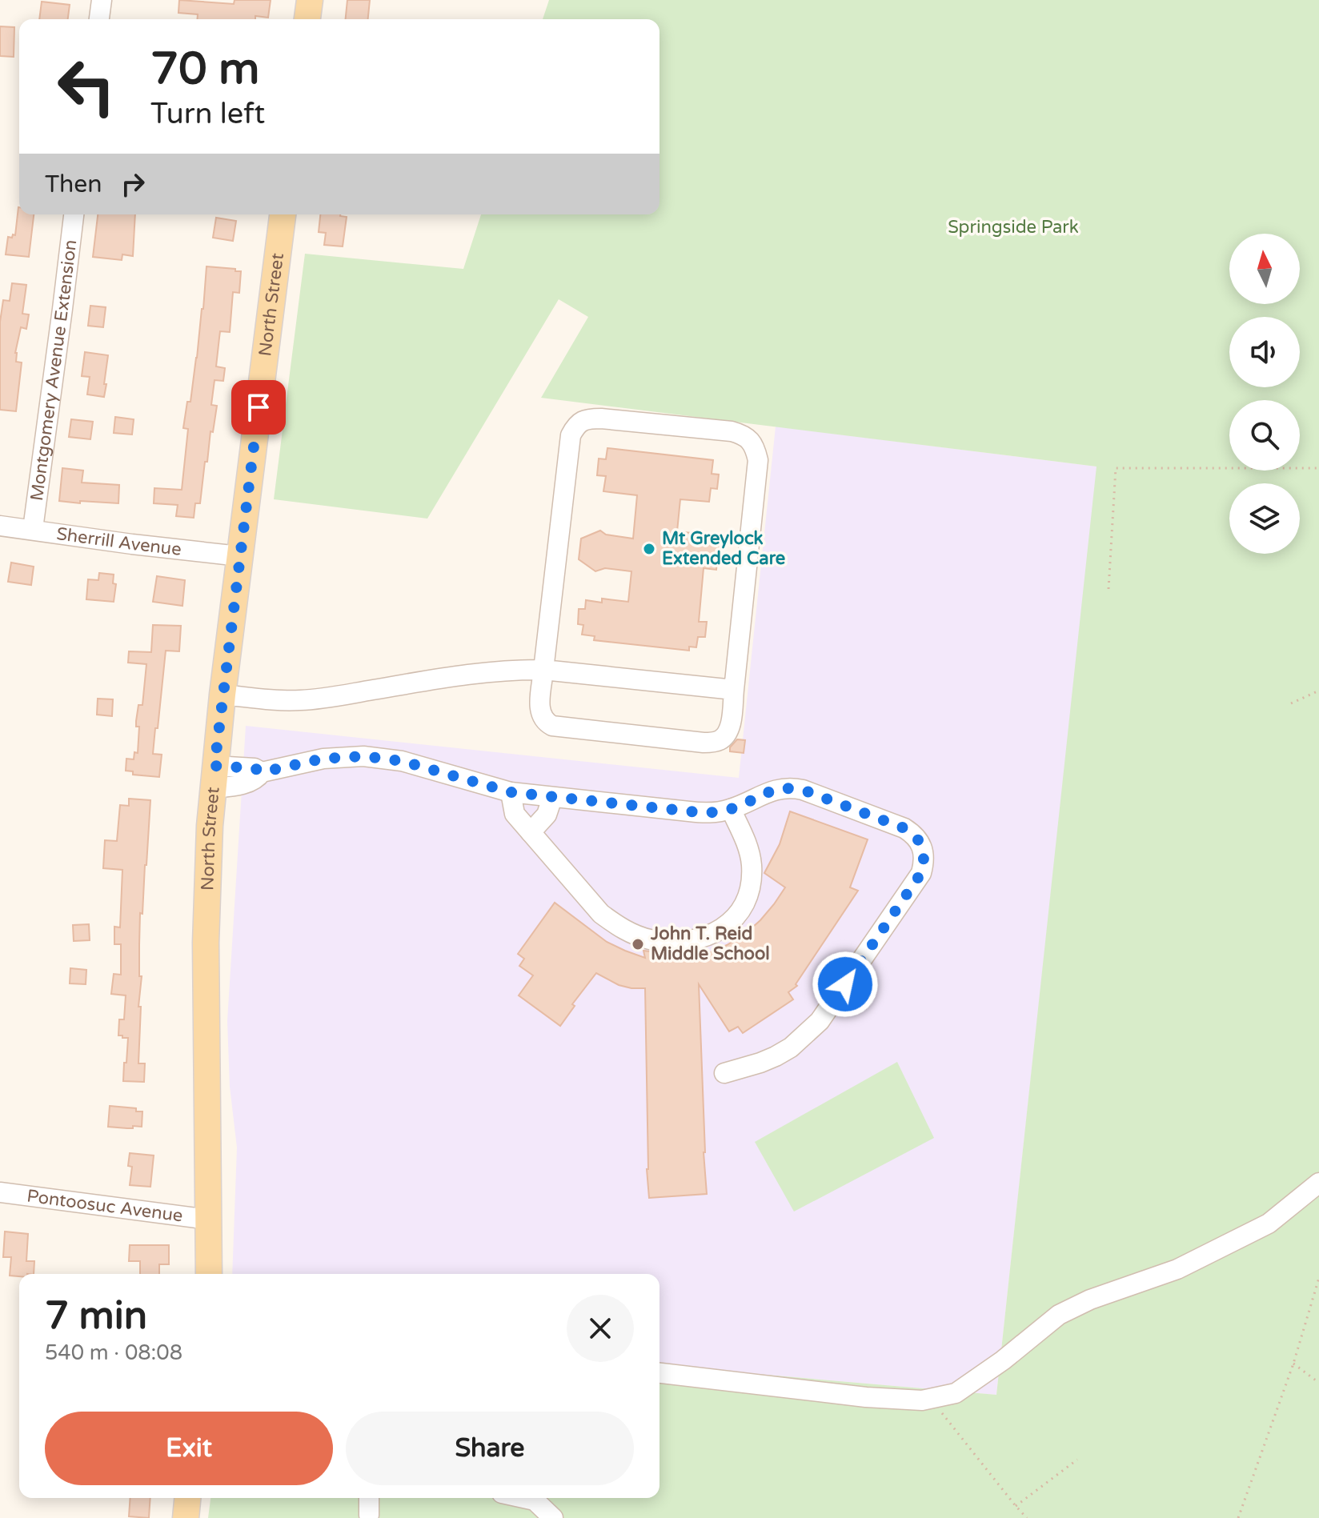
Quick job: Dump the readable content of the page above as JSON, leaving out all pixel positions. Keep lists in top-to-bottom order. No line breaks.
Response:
{"streets":{"main road":["North Street"],"street":["Montgomery Avenue Extension","Sherrill Avenue","Pontoosuc Avenue"]},"crossings":[["North Street","Sherrill Avenue"],["North Street","Pontoosuc Avenue"],["Montgomery Avenue Extension","Sherrill Avenue"]],"parks":["Springside Park"],"places":["Mt Greylock Extended Care","John T. Reid Middle School"],"north":"top","page":{"turn":["70 m","Turn left"],"then":"Then","heading":["7 min","540 m · 08:08"],"buttons":["Exit","Share"]}}
